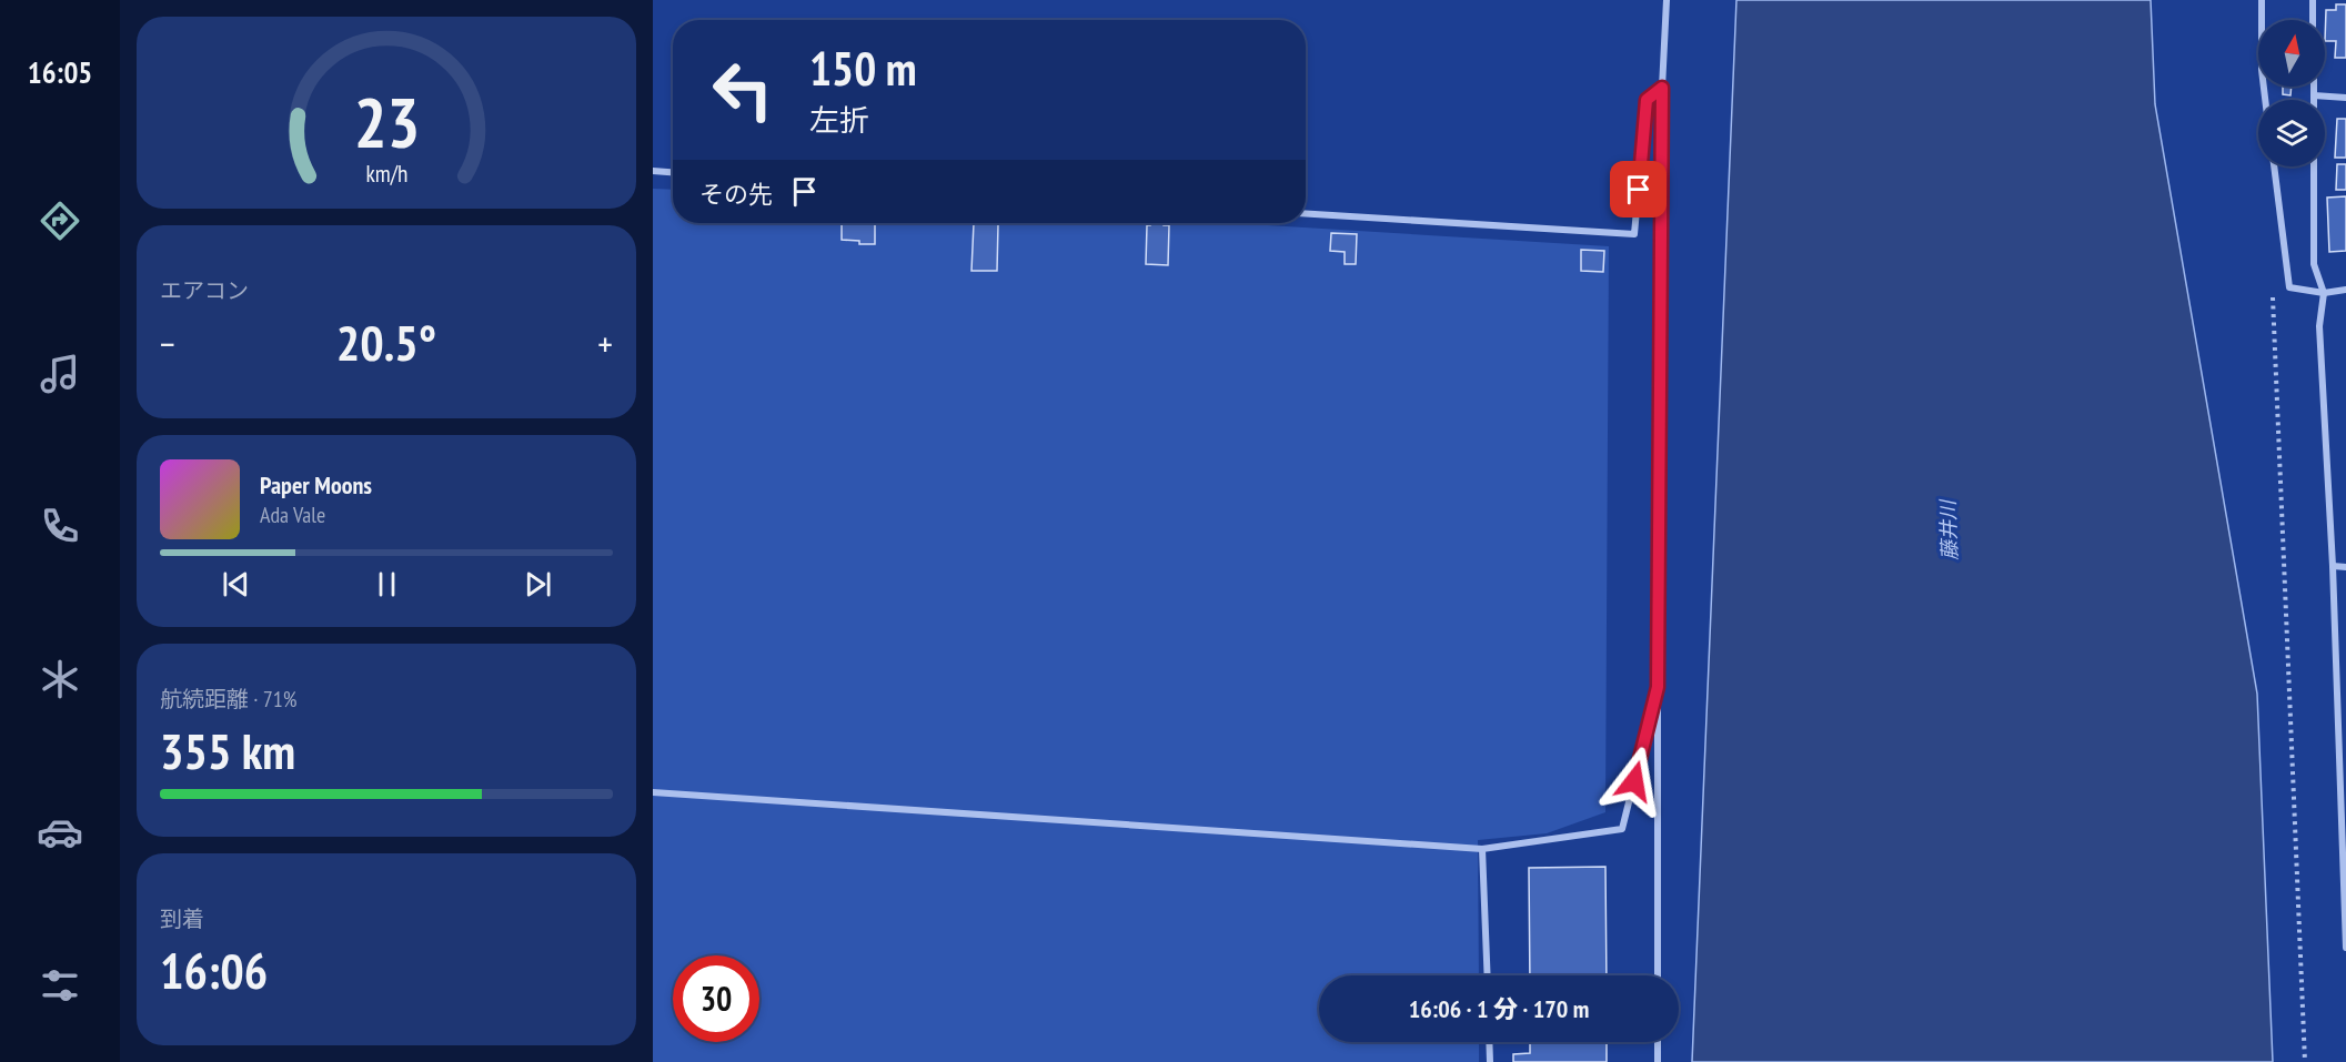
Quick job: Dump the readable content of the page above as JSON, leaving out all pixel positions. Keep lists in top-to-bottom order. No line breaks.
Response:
{"water":["藤井川"],"north":"top","page":{"tabs":"16:05","turn":["150 m","左折"],"then":"その先","tile":["エアコン",["航続距離 · 71%","355 km"],["到着","16:06"]],"heat":["−","20.5°","+"],"song":["Paper Moons","Ada Vale"],"limit":"30","trip":"16:06 · 1 分 · 170 m","gauge":["23","km/h"]}}
